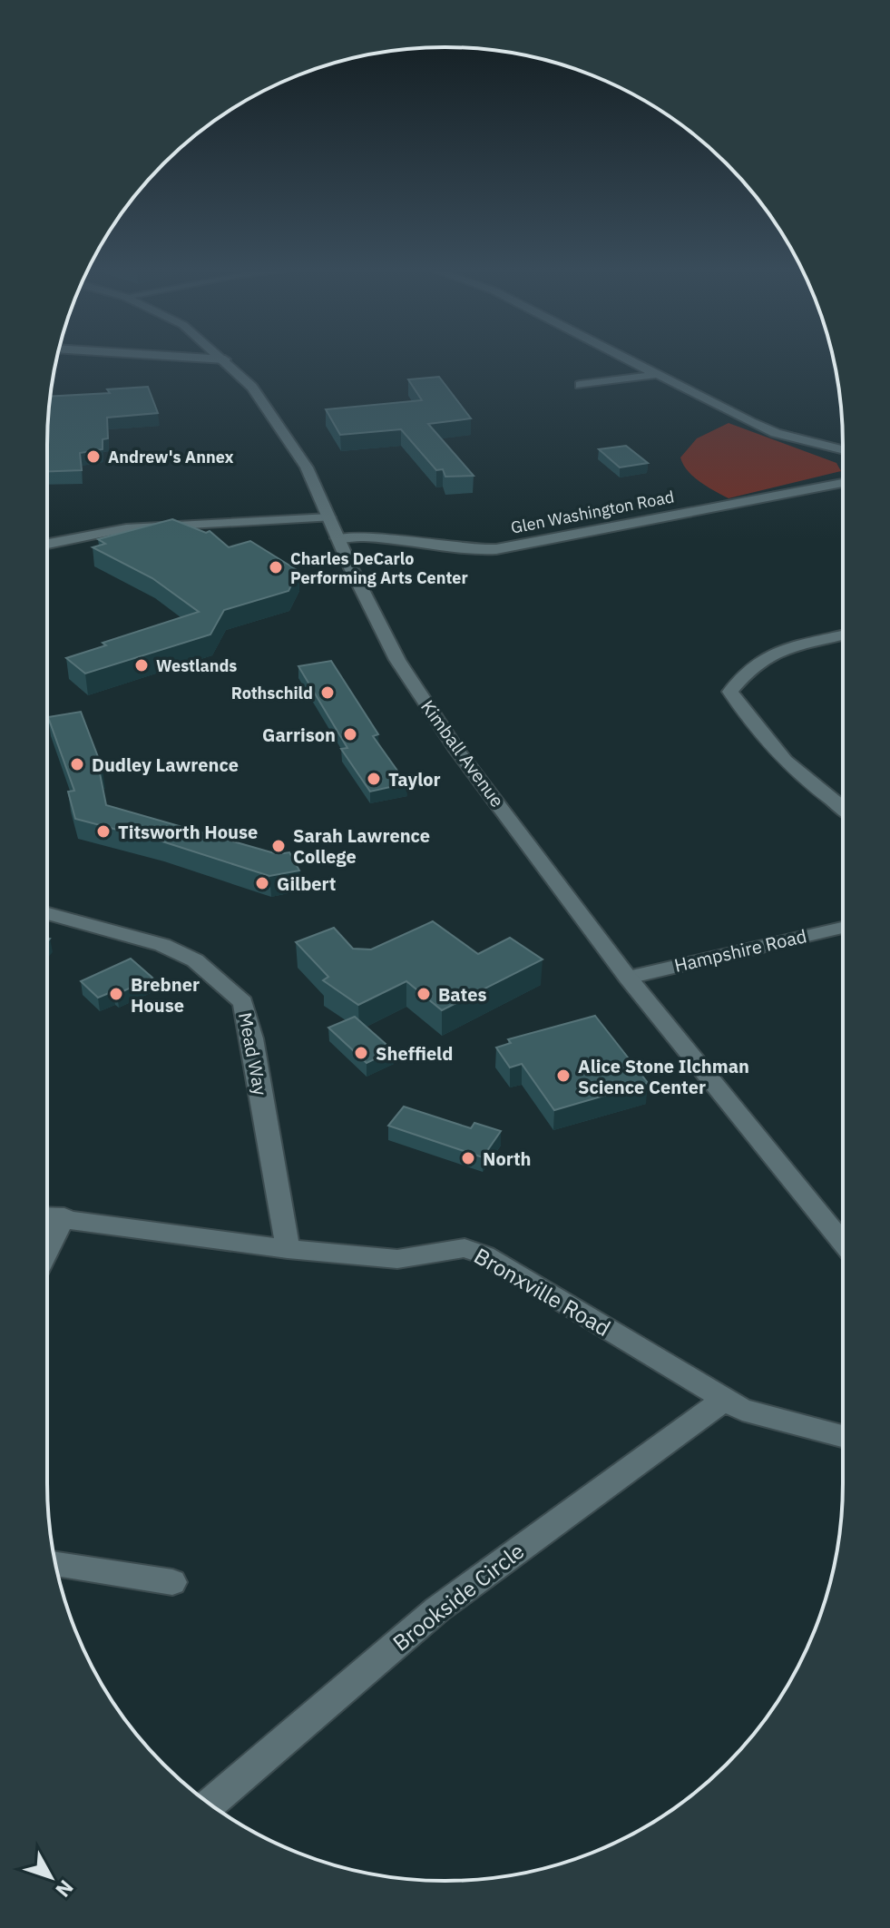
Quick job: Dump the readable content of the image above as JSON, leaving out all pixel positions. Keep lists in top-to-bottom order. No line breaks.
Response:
{"streets":{"street":["Glen Washington Road","Kimball Avenue","Hampshire Road","Mead Way","Bronxville Road","Brookside Circle"]},"crossings":[["Glen Washington Road","Kimball Avenue"],["Kimball Avenue","Hampshire Road"],["Mead Way","Bronxville Road"],["Bronxville Road","Brookside Circle"]],"places":["Andrew's Annex","Charles DeCarlo Performing Arts Center","Westlands","Rothschild","Garrison","Dudley Lawrence","Taylor","Titsworth House","Sarah Lawrence College","Gilbert","Brebner House","Bates","Sheffield","Alice Stone Ilchman Science Center","North"],"north":"bottom right"}
